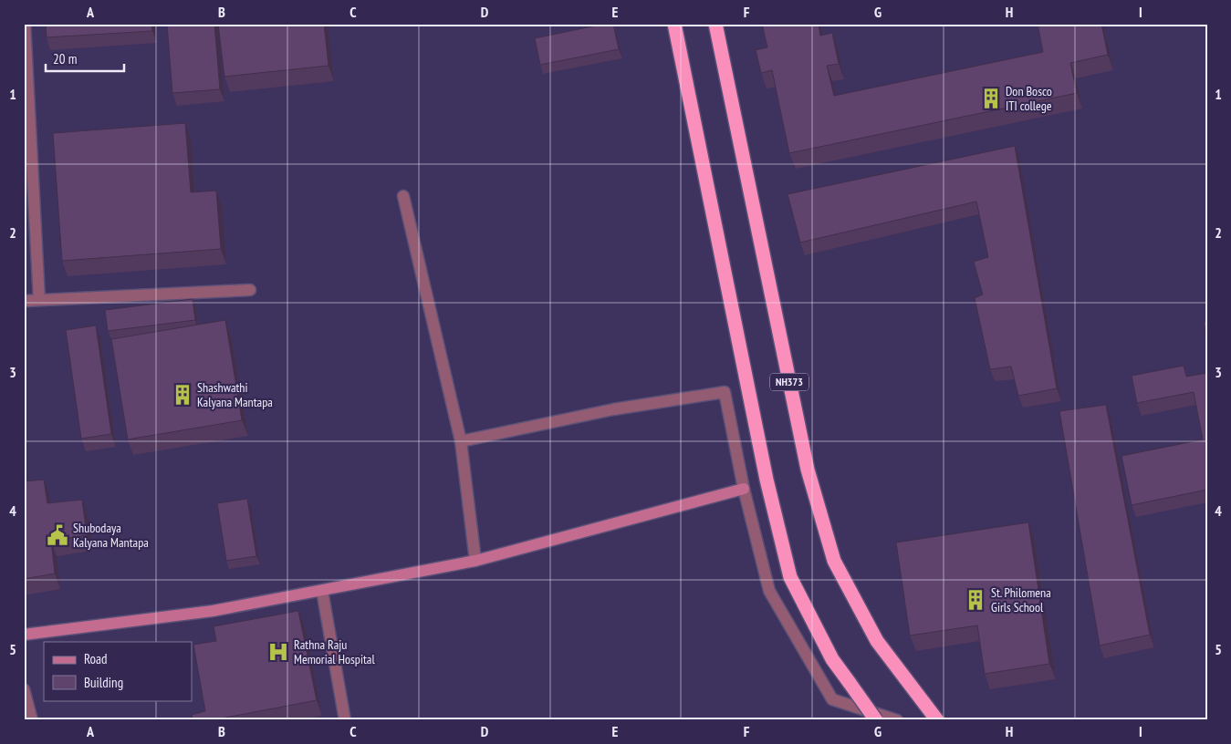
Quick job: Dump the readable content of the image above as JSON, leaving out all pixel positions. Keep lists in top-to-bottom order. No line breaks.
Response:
{"streets":{"highway":["NH373"]},"places":{"building":["Don Bosco ITI college","Shashwathi Kalyana Mantapa","St. Philomena Girls School"],"public building":["Shubodaya Kalyana Mantapa"],"hospital":["Rathna Raju Memorial Hospital"]},"legend":["Road","Building"],"scale_bar":"20 m","grid":{"columns":["A","B","C","D","E","F","G","H","I"],"rows":["1","2","3","4","5"]}}
